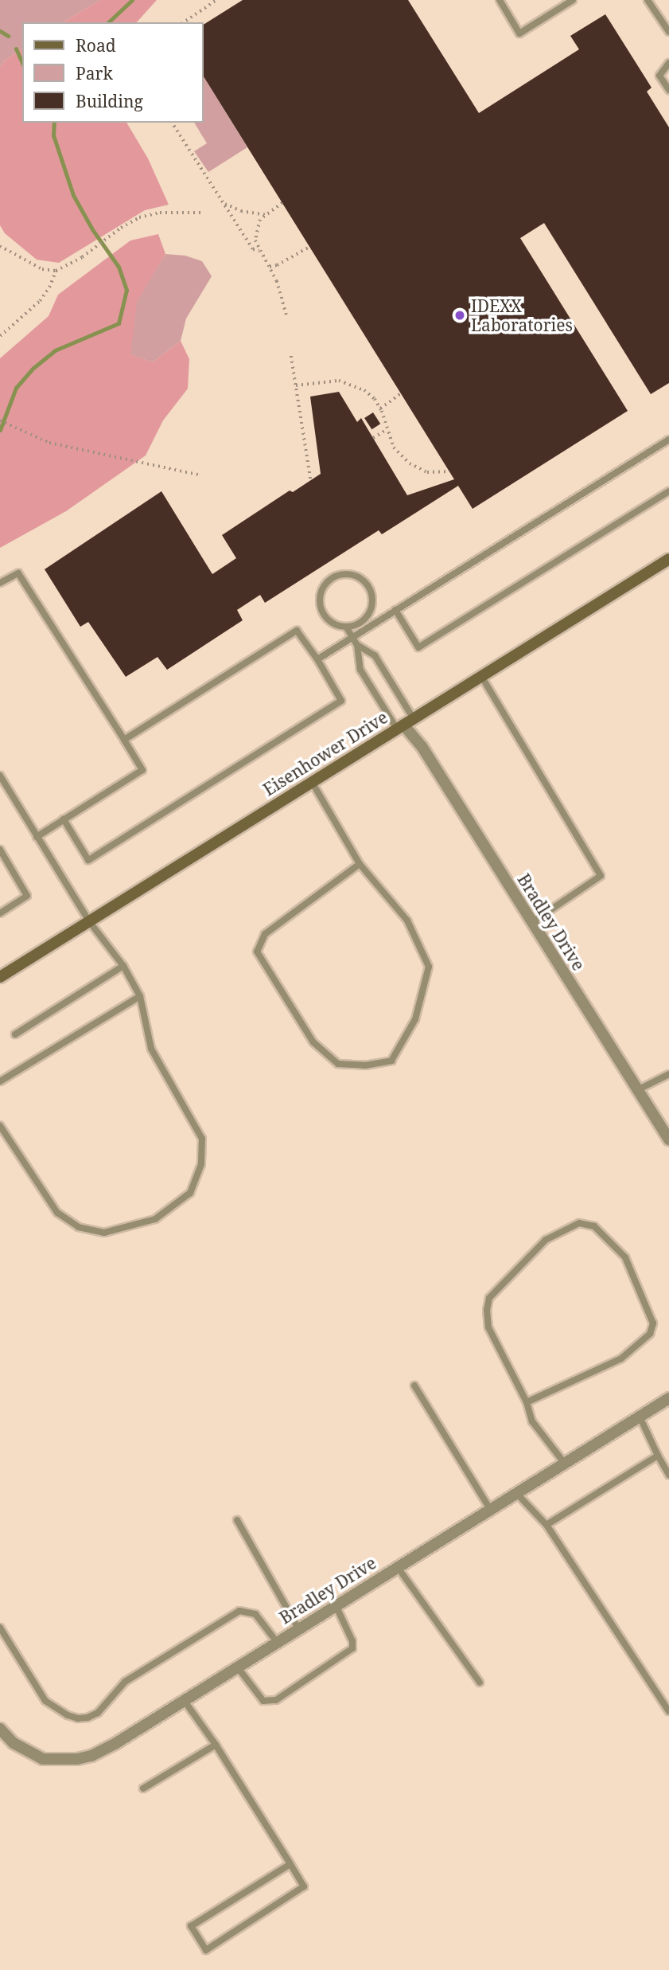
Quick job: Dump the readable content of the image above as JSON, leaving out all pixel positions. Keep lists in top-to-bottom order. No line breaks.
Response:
{"streets":{"street":["Eisenhower Drive","Bradley Drive"]},"crossings":[["Eisenhower Drive","Bradley Drive"]],"places":["IDEXX Laboratories"],"legend":["Road","Park","Building"]}
